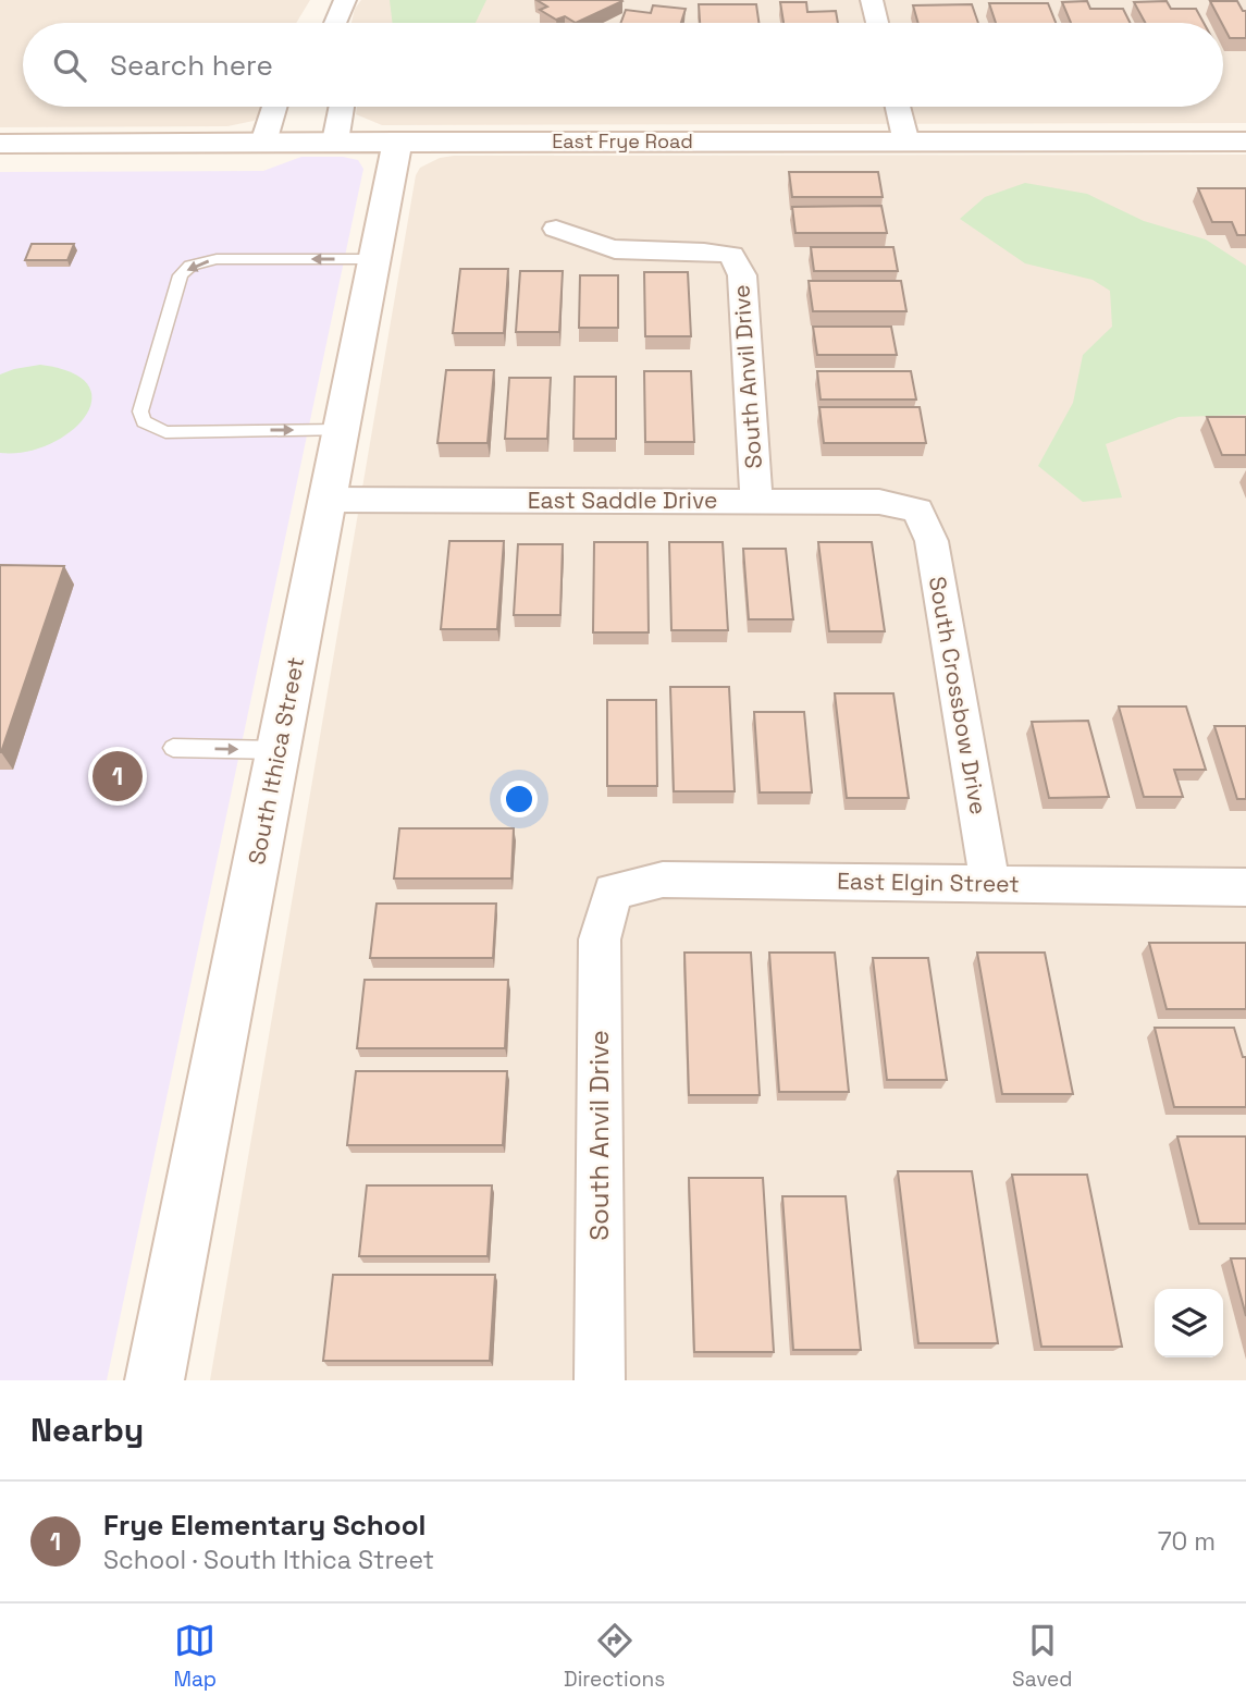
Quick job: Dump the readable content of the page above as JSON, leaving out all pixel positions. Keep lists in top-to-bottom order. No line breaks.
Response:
{"streets":{"street":["East Frye Road","South Anvil Drive","East Saddle Drive","South Crossbow Drive","South Ithica Street","East Elgin Street"]},"crossings":[["East Frye Road","South Ithica Street"],["South Anvil Drive","East Saddle Drive"],["South Anvil Drive","East Elgin Street"],["East Saddle Drive","South Crossbow Drive"],["East Saddle Drive","South Ithica Street"],["South Crossbow Drive","East Elgin Street"]],"page":{"search":"Search here","pins":"1","heading":"Nearby","list":[{"mark":"1","name":"Frye Elementary School","note":"School · South Ithica Street","value":"70 m"}],"nav":["Map","Directions","Saved"]}}
